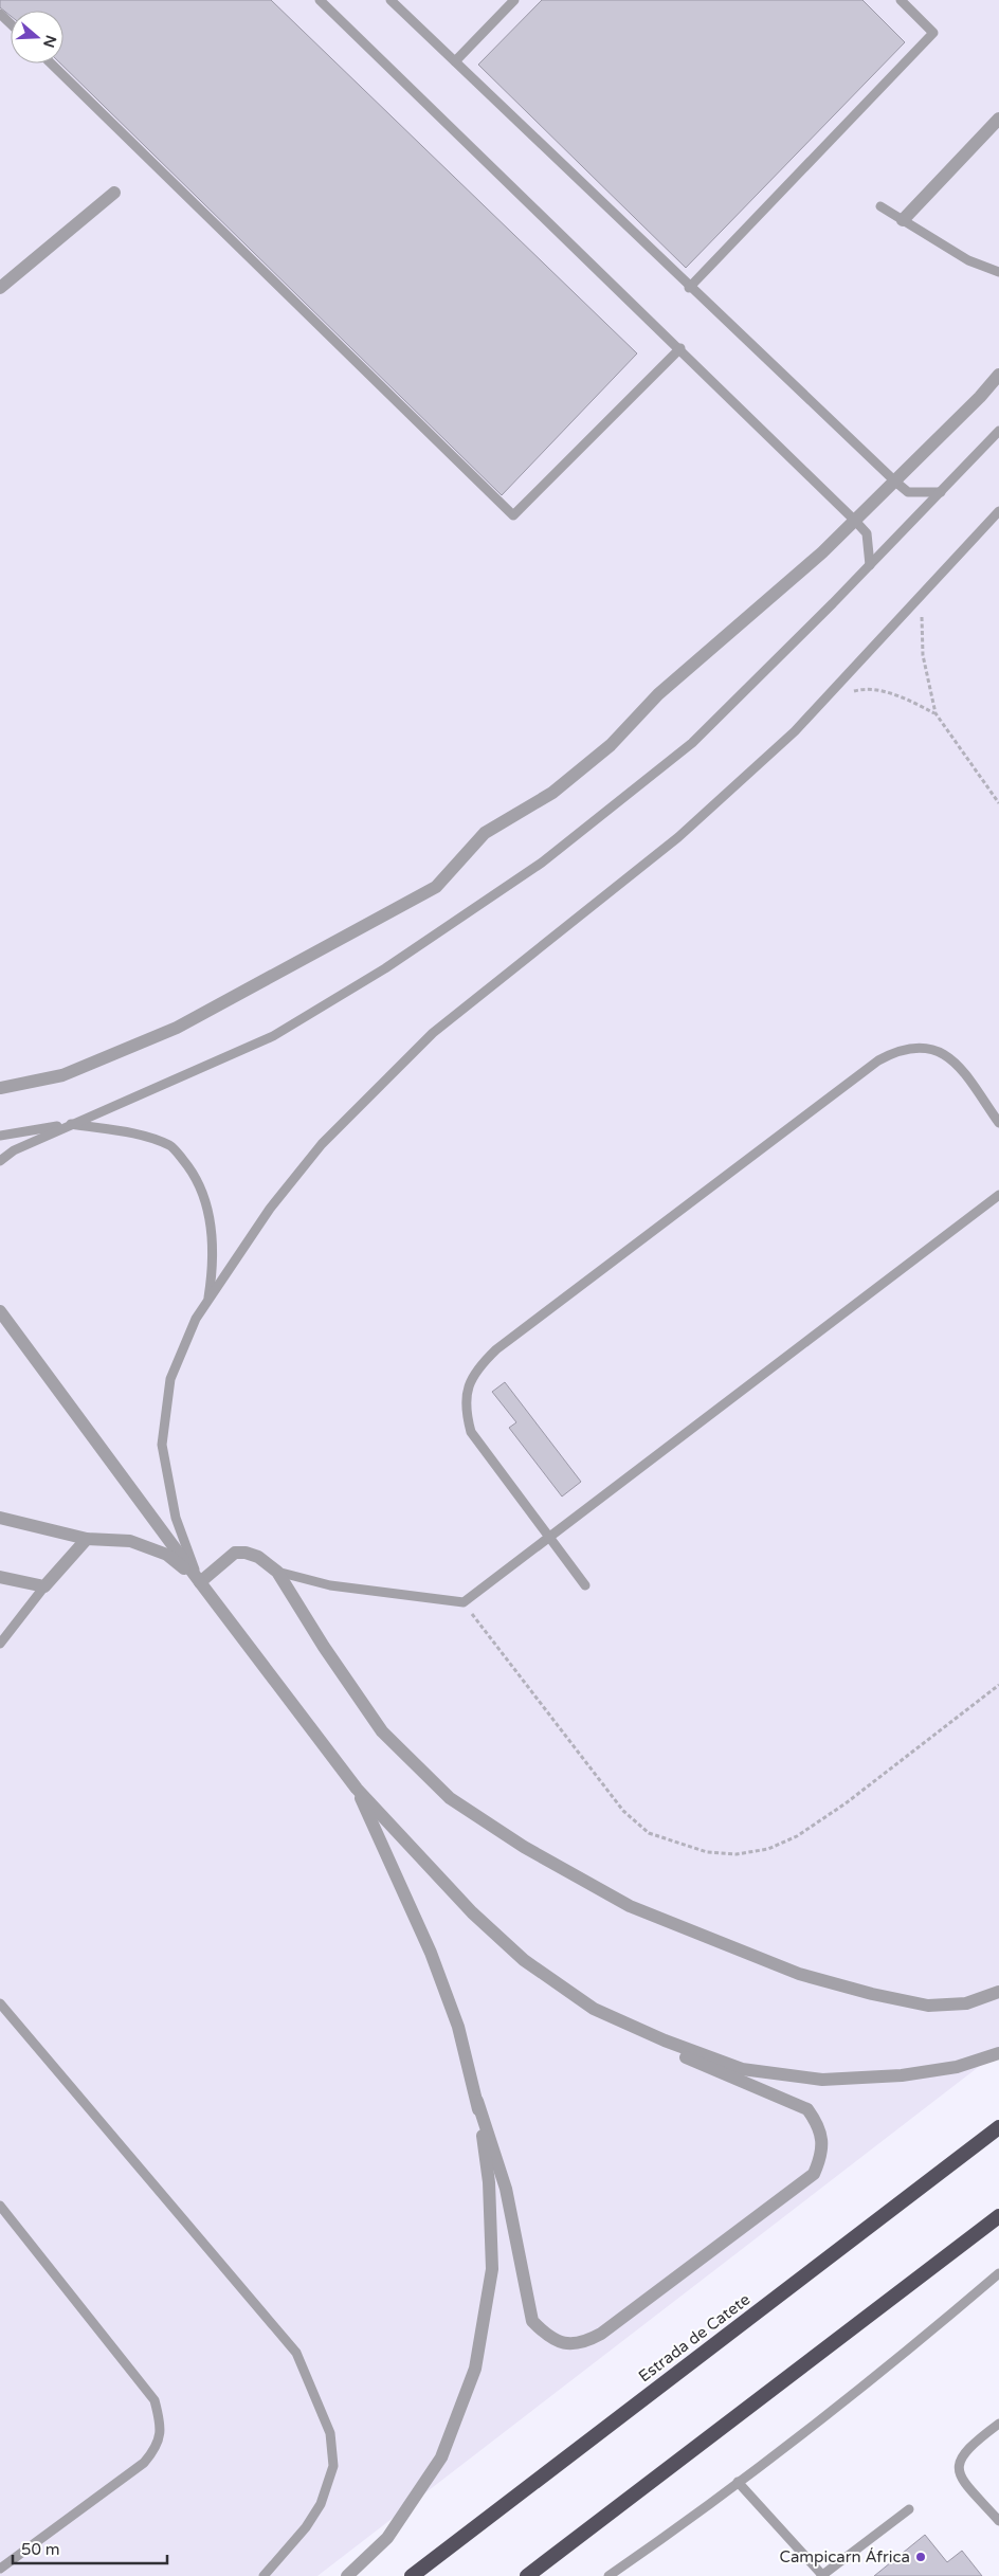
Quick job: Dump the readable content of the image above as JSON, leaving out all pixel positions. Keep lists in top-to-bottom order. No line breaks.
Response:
{"streets":{"highway":["Estrada de Catete"]},"places":["Campicarn África"],"scale_bar":"50 m","north":"right"}
